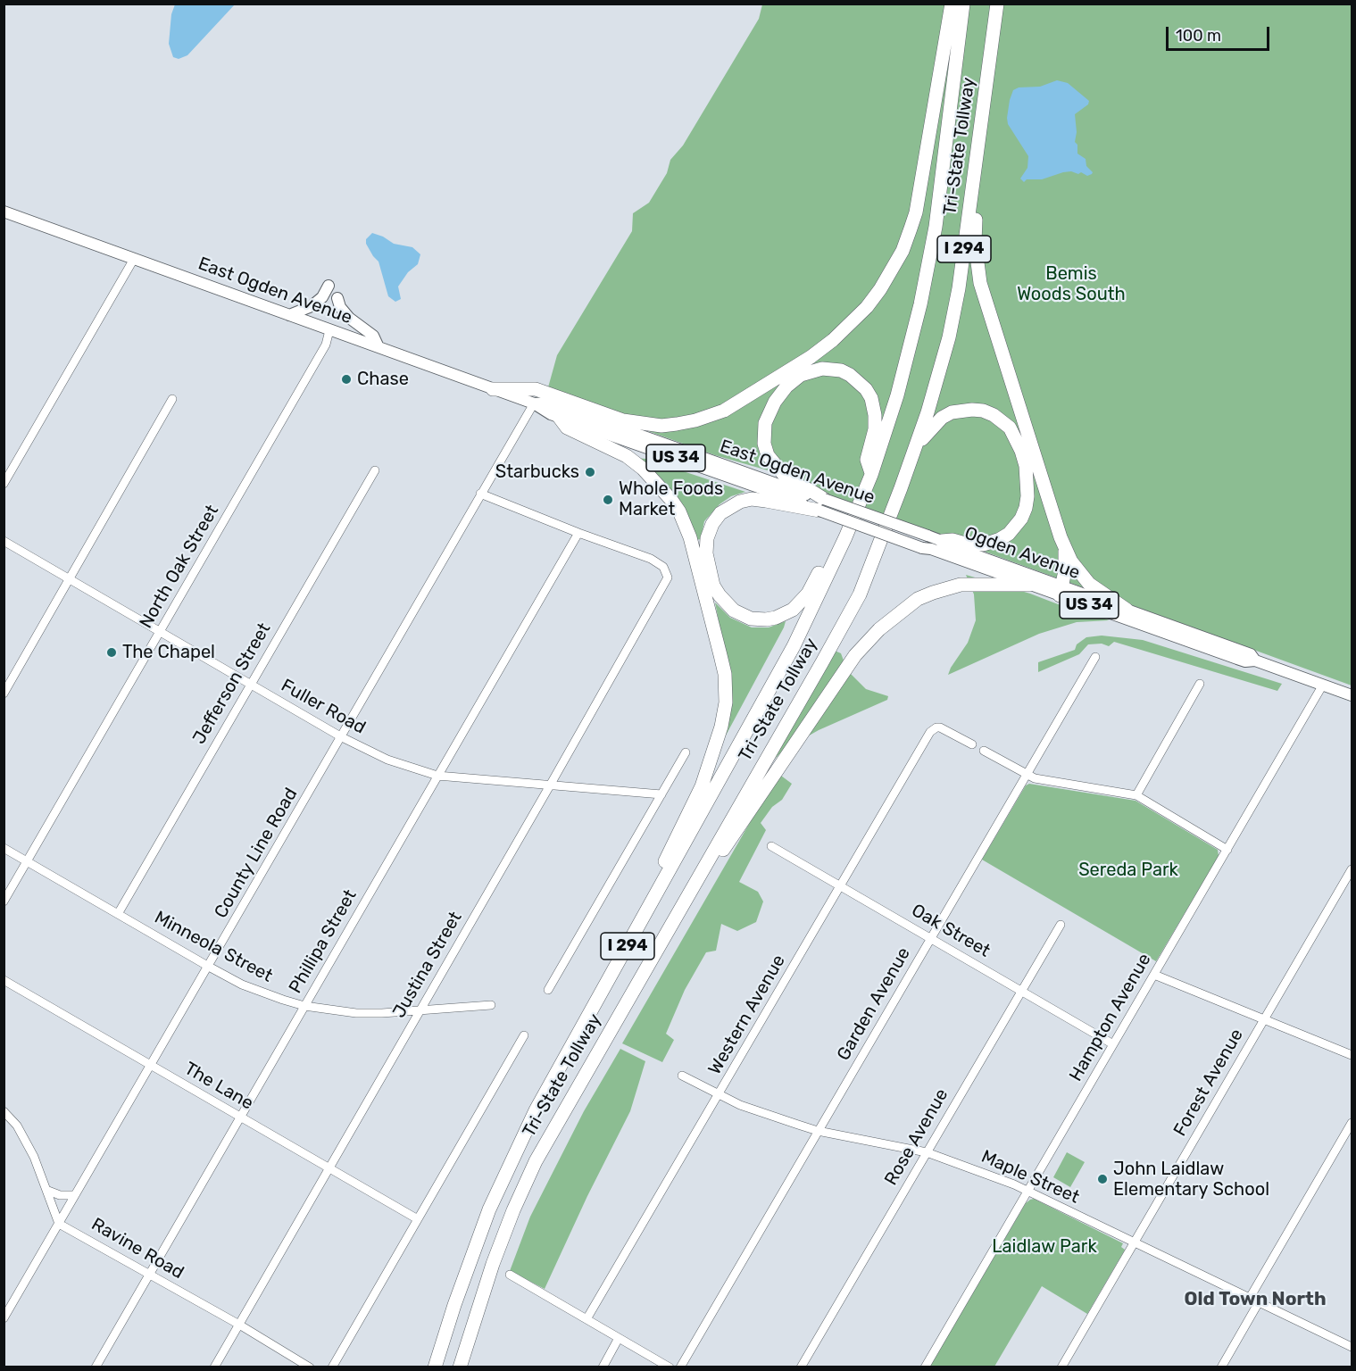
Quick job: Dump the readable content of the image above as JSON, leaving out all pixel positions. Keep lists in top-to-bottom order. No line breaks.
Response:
{"streets":{"highway":["Tri-State Tollway","I 294"],"main road":["East Ogden Avenue","US 34","Ogden Avenue"],"street":["North Oak Street","Jefferson Street","Fuller Road","County Line Road","Oak Street","Phillipa Street","Minneola Street","Justina Street","Garden Avenue","Western Avenue","Hampton Avenue","Forest Avenue","The Lane","Rose Avenue","Maple Street","Ravine Road"]},"crossings":[["East Ogden Avenue","Ogden Avenue"],["East Ogden Avenue","North Oak Street"],["East Ogden Avenue","County Line Road"],["Ogden Avenue","Hampton Avenue"],["North Oak Street","Fuller Road"],["North Oak Street","Minneola Street"],["Jefferson Street","Fuller Road"],["Jefferson Street","Minneola Street"],["Fuller Road","County Line Road"],["Fuller Road","Phillipa Street"],["Fuller Road","Justina Street"],["County Line Road","Minneola Street"],["County Line Road","The Lane"],["County Line Road","Ravine Road"],["Oak Street","Garden Avenue"],["Oak Street","Western Avenue"],["Oak Street","Hampton Avenue"],["Oak Street","Rose Avenue"],["Phillipa Street","Minneola Street"],["Phillipa Street","Justina Street"],["Phillipa Street","The Lane"],["Phillipa Street","Ravine Road"],["Minneola Street","Justina Street"],["Justina Street","The Lane"],["Justina Street","Ravine Road"],["Garden Avenue","Maple Street"],["Western Avenue","Maple Street"],["Hampton Avenue","Maple Street"],["Forest Avenue","Maple Street"],["Rose Avenue","Maple Street"]],"districts":["Old Town North"],"parks":["Bemis Woods South","Sereda Park","Laidlaw Park"],"places":["Chase","Starbucks","Whole Foods Market","The Chapel","John Laidlaw Elementary School"],"scale_bar":"100 m"}
